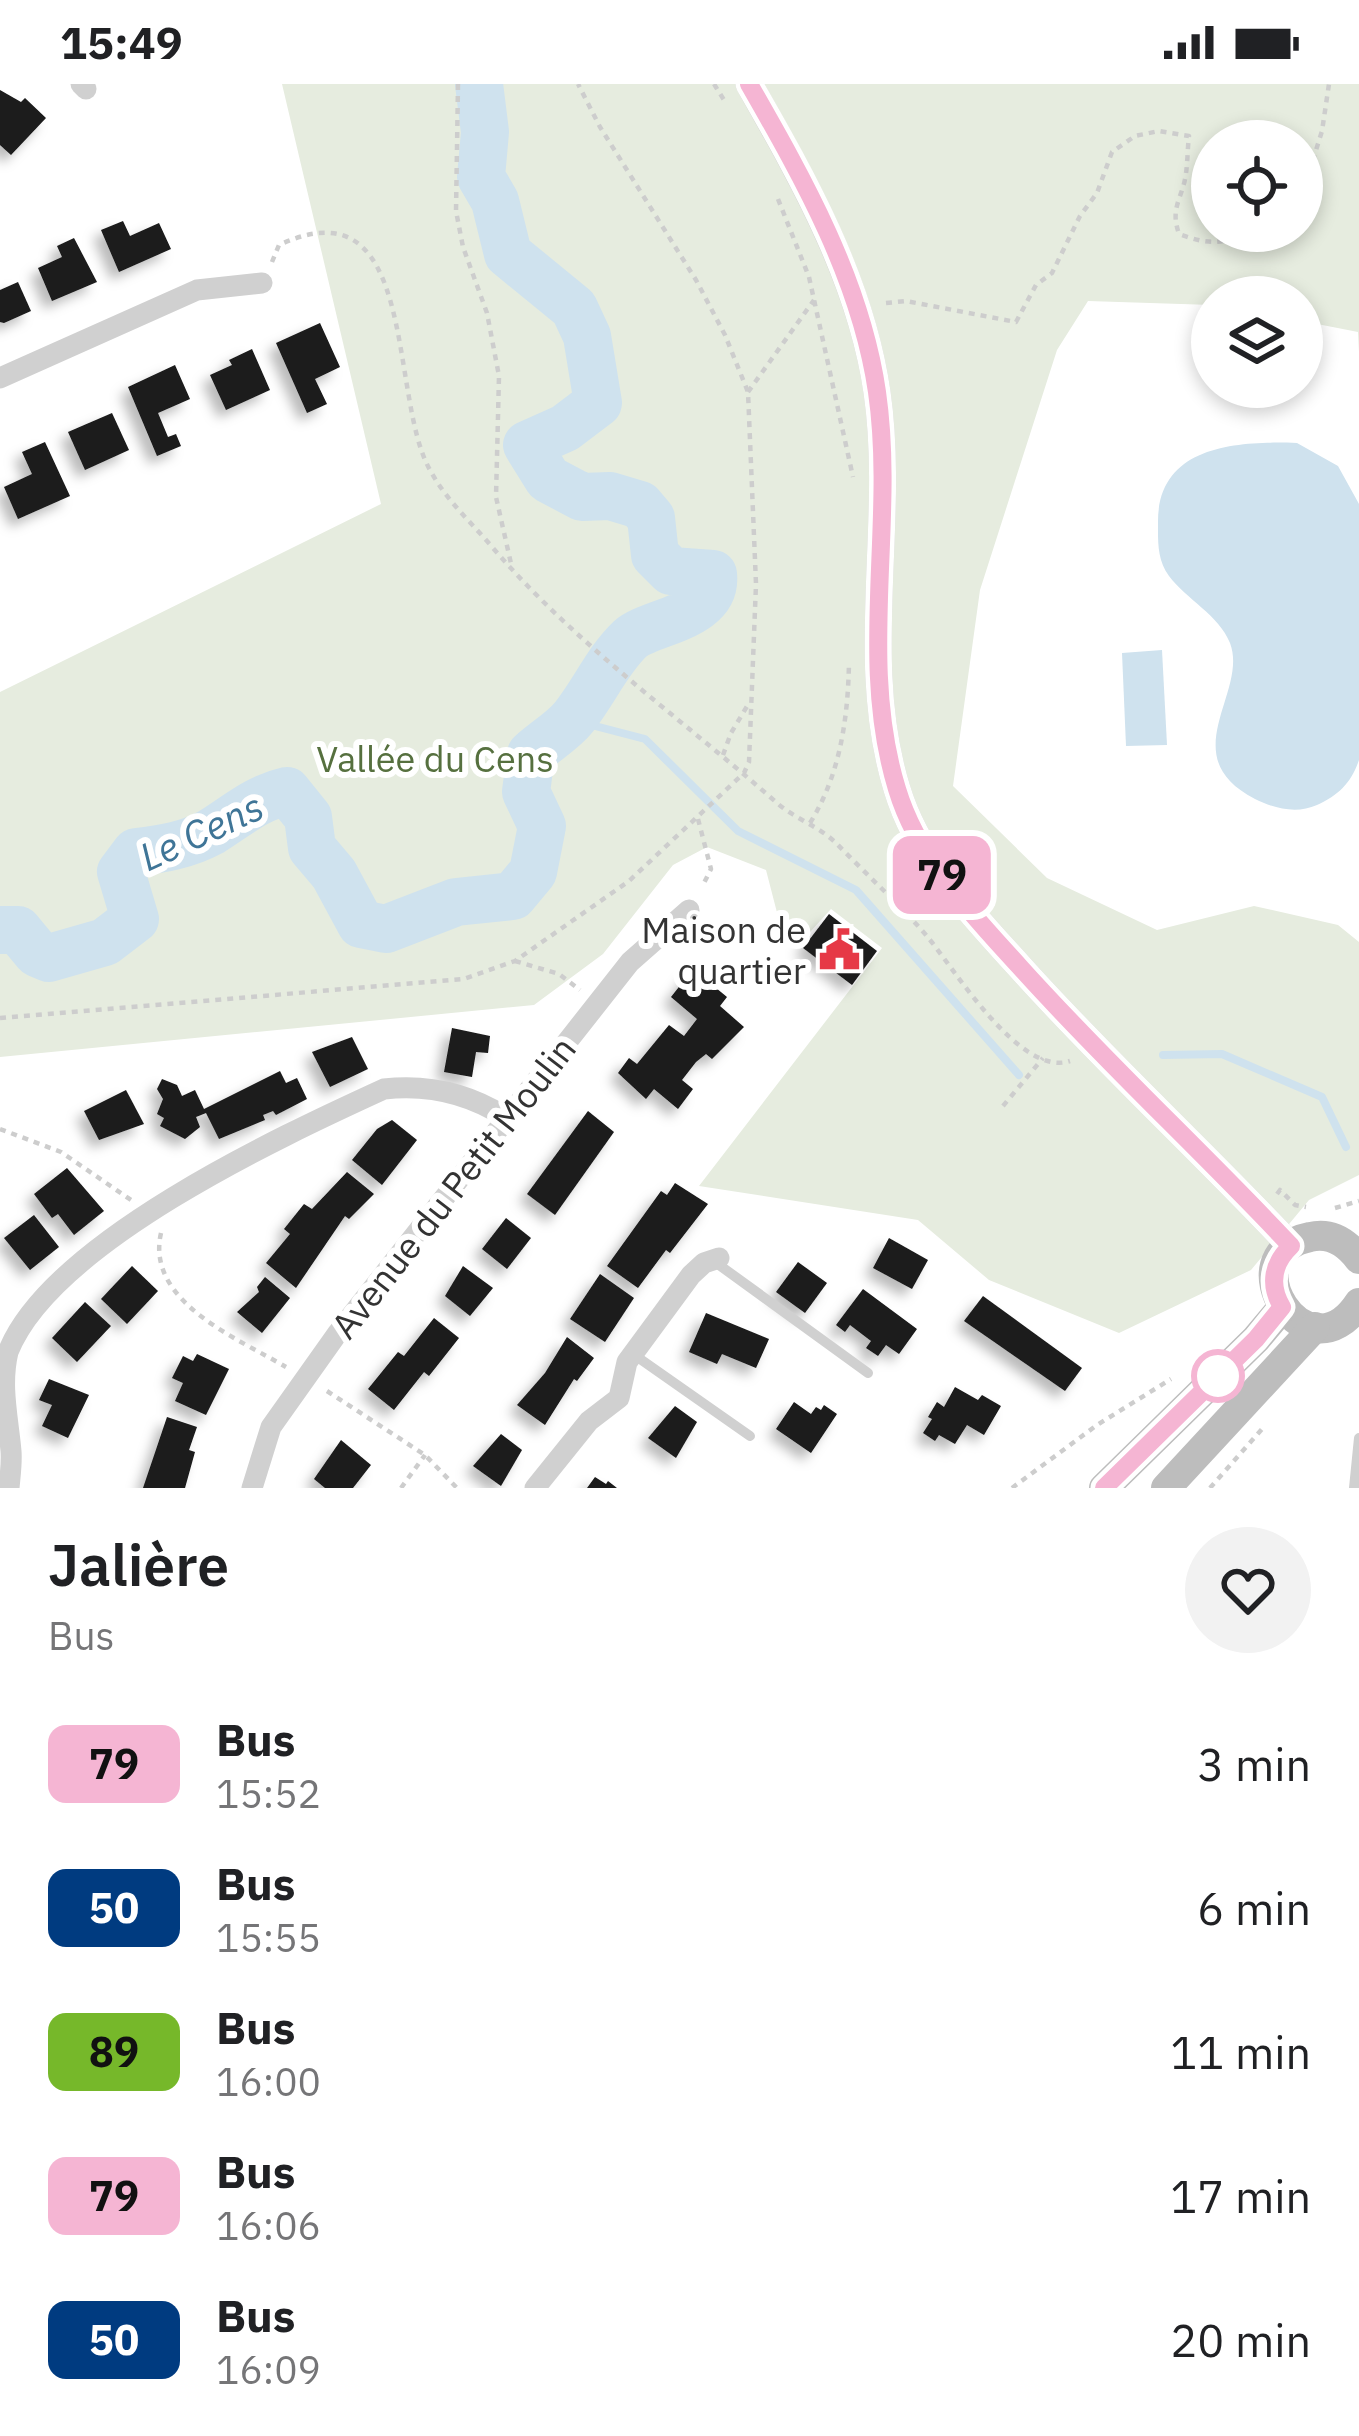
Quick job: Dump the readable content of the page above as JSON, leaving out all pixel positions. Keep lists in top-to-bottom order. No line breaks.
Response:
{"streets":{"street":["Avenue du Petit Moulin"]},"water":["Le Cens"],"parks":["Vallée du Cens"],"places":{"public building":["Maison de quartier"]},"lines":["bus line 79"],"page":{"status":"15:49","on_map":"79","heading":["Jalière","Bus"],"list":[{"mark":"79","name":"Bus","note":"15:52","value":"3 min"},{"mark":"50","name":"Bus","note":"15:55","value":"6 min"},{"mark":"89","name":"Bus","note":"16:00","value":"11 min"},{"mark":"79","name":"Bus","note":"16:06","value":"17 min"},{"mark":"50","name":"Bus","note":"16:09","value":"20 min"}]}}
